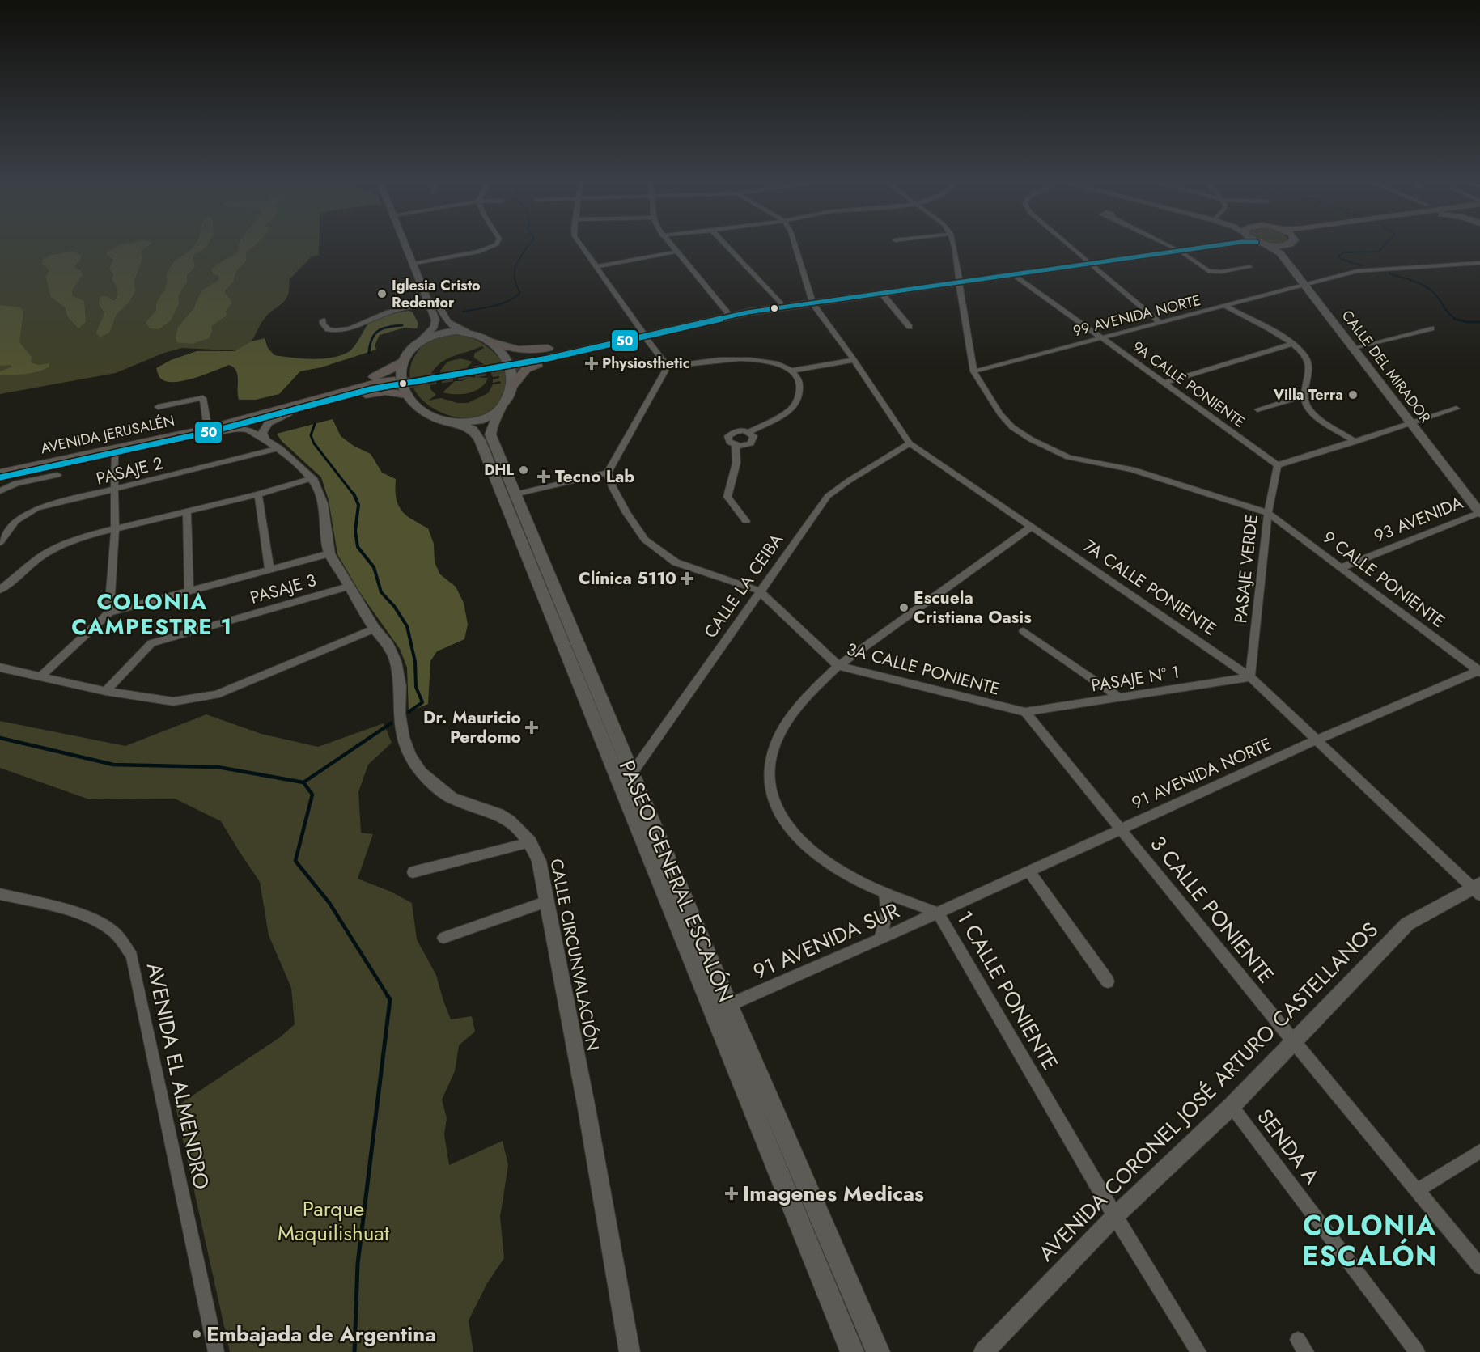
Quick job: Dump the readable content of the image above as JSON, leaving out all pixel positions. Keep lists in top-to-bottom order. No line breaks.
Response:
{"streets":{"main road":["CALLE DEL MIRADOR","AVENIDA JERUSALÉN","PASEO GENERAL ESCALÓN"],"street":["99 AVENIDA NORTE","9A CALLE PONIENTE","PASAJE 2","93 AVENIDA","PASAJE VERDE","9 CALLE PONIENTE","CALLE LA CEIBA","7A CALLE PONIENTE","PASAJE 3","3A CALLE PONIENTE","PASAJE N° 1","91 AVENIDA NORTE","3 CALLE PONIENTE","91 AVENIDA SUR","CALLE CIRCUNVALACIÓN","1 CALLE PONIENTE","AVENIDA EL ALMENDRO","AVENIDA CORONEL JOSÉ ARTURO CASTELLANOS","SENDA A"]},"crossings":[["99 AVENIDA NORTE","CALLE DEL MIRADOR"],["99 AVENIDA NORTE","9A CALLE PONIENTE"],["99 AVENIDA NORTE","9 CALLE PONIENTE"],["CALLE DEL MIRADOR","93 AVENIDA"],["9A CALLE PONIENTE","PASAJE VERDE"],["AVENIDA JERUSALÉN","CALLE CIRCUNVALACIÓN"],["PASAJE 2","CALLE CIRCUNVALACIÓN"],["93 AVENIDA","9 CALLE PONIENTE"],["PASAJE VERDE","9 CALLE PONIENTE"],["PASAJE VERDE","7A CALLE PONIENTE"],["PASAJE VERDE","PASAJE N° 1"],["9 CALLE PONIENTE","91 AVENIDA NORTE"],["CALLE LA CEIBA","7A CALLE PONIENTE"],["CALLE LA CEIBA","3A CALLE PONIENTE"],["CALLE LA CEIBA","PASEO GENERAL ESCALÓN"],["7A CALLE PONIENTE","PASAJE N° 1"],["7A CALLE PONIENTE","91 AVENIDA NORTE"],["7A CALLE PONIENTE","1 CALLE PONIENTE"],["7A CALLE PONIENTE","AVENIDA CORONEL JOSÉ ARTURO CASTELLANOS"],["PASAJE 3","CALLE CIRCUNVALACIÓN"],["3A CALLE PONIENTE","PASAJE N° 1"],["3A CALLE PONIENTE","3 CALLE PONIENTE"],["3A CALLE PONIENTE","1 CALLE PONIENTE"],["PASAJE N° 1","3 CALLE PONIENTE"],["91 AVENIDA NORTE","3 CALLE PONIENTE"],["91 AVENIDA NORTE","91 AVENIDA SUR"],["91 AVENIDA NORTE","1 CALLE PONIENTE"],["PASEO GENERAL ESCALÓN","91 AVENIDA SUR"],["3 CALLE PONIENTE","AVENIDA CORONEL JOSÉ ARTURO CASTELLANOS"],["91 AVENIDA SUR","1 CALLE PONIENTE"],["1 CALLE PONIENTE","AVENIDA CORONEL JOSÉ ARTURO CASTELLANOS"],["AVENIDA CORONEL JOSÉ ARTURO CASTELLANOS","SENDA A"]],"districts":["COLONIA CAMPESTRE 1","COLONIA ESCALÓN"],"parks":["Parque Maquilishuat"],"places":{"other":["Iglesia Cristo Redentor","Villa Terra","DHL","Escuela Cristiana Oasis","Embajada de Argentina"],"health":["Physiosthetic","Tecno Lab","Clínica 5110","Dr. Mauricio Perdomo","Imagenes Medicas"]},"lines":["transit line 50"]}
